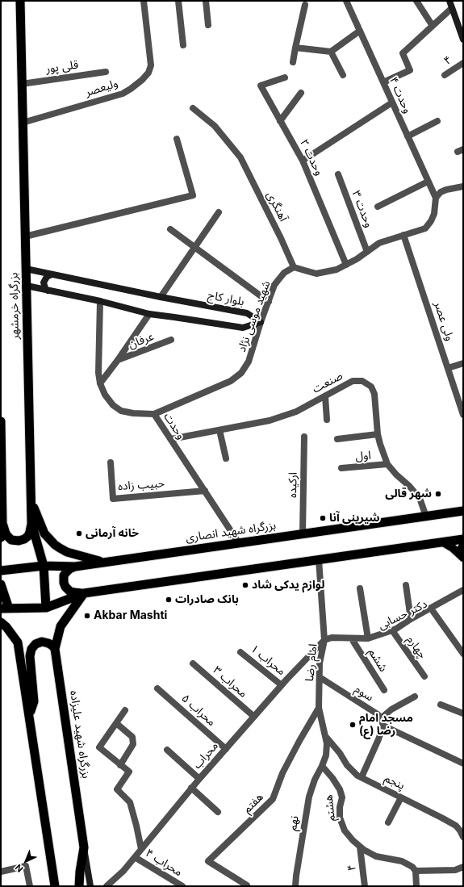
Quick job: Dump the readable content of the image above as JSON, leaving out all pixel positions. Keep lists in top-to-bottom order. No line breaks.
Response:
{"streets":{"highway":["بزرگراه خرمشهر","بزرگراه شهید انصاری","بزرگراه شهید علیزاده"],"main road":["بلوار کاج"],"street":["۴","قلی پور","ولیعصر","وحدت ۴","وحدت ۲","آهنگری","وحدت ۳","شهید موسی نژاد","ولی عصر","عرفان","صنعت","وحدت","اول","حبیب زاده","ارکیده","دکتر حسابی","چهارم","محراب ۱","ششم","امام رضا","محراب ۳","سوم","محراب ۵","محراب","پنجم","هفتم","هشتم","نهم","محراب ۴"]},"crossings":[["۴","هشتم"],["قلی پور","بزرگراه خرمشهر"],["ولیعصر","بزرگراه خرمشهر"],["آهنگری","شهید موسی نژاد"],["بلوار کاج","بزرگراه خرمشهر"],["بلوار کاج","شهید موسی نژاد"],["بزرگراه خرمشهر","بزرگراه شهید انصاری"],["شهید موسی نژاد","وحدت"],["صنعت","وحدت"],["صنعت","اول"],["صنعت","بزرگراه شهید انصاری"],["وحدت","حبیب زاده"],["وحدت","بزرگراه شهید انصاری"],["ارکیده","بزرگراه شهید انصاری"],["دکتر حسابی","چهارم"],["دکتر حسابی","ششم"],["دکتر حسابی","امام رضا"],["دکتر حسابی","محراب"],["محراب ۱","محراب"],["امام رضا","سوم"],["امام رضا","محراب"],["امام رضا","پنجم"],["امام رضا","هفتم"],["امام رضا","هشتم"],["امام رضا","نهم"],["محراب ۳","محراب"],["محراب ۵","محراب"],["محراب","محراب ۴"],["هشتم","نهم"]],"places":["شهر قالی","شیرینی آنا","خانه آرمانی","لوازم یدکی شاد","بانک صادرات","Akbar Mashti","مسجد امام رضا (ع)"],"north":"bottom left"}
